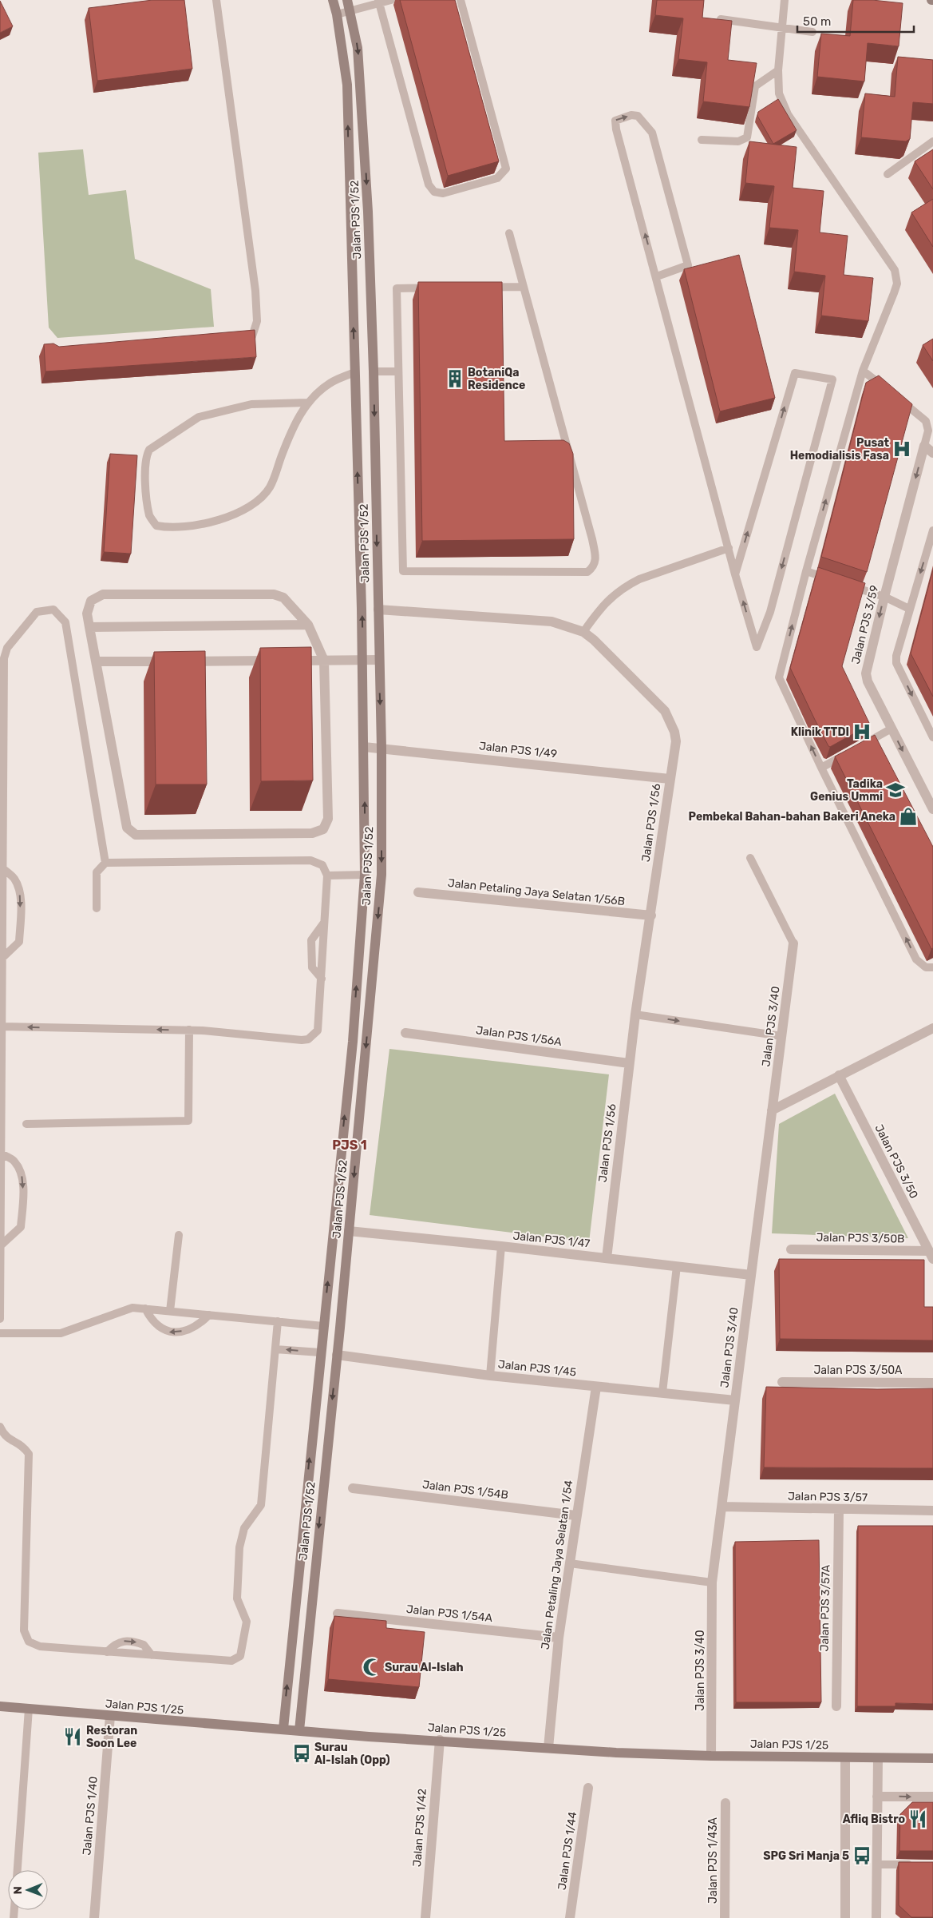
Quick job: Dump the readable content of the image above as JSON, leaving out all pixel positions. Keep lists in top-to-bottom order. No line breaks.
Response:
{"streets":{"street":["Jalan PJS 1/52","Jalan PJS 3/59","Jalan PJS 1/49","Jalan PJS 1/56","Jalan Petaling Jaya Selatan 1/56B","Jalan PJS 3/40","Jalan PJS 1/56A","Jalan PJS 3/50","Jalan PJS 3/50B","Jalan PJS 1/47","Jalan PJS 1/45","Jalan PJS 3/50A","Jalan PJS 1/54B","Jalan PJS 3/57","Jalan Petaling Jaya Selatan 1/54","Jalan PJS 3/57A","Jalan PJS 1/54A","Jalan PJS 1/25","Jalan PJS 1/40","Jalan PJS 1/42","Jalan PJS 1/44","Jalan PJS 1/43A"]},"crossings":[["Jalan PJS 1/52","Jalan PJS 1/49"],["Jalan PJS 1/52","Jalan PJS 1/56"],["Jalan PJS 1/52","Jalan PJS 1/47"],["Jalan PJS 1/52","Jalan PJS 1/45"],["Jalan PJS 1/52","Jalan PJS 1/25"],["Jalan PJS 1/49","Jalan PJS 1/56"],["Jalan PJS 1/56","Jalan Petaling Jaya Selatan 1/56B"],["Jalan PJS 1/56","Jalan PJS 1/56A"],["Jalan PJS 1/56","Jalan PJS 1/47"],["Jalan PJS 3/40","Jalan PJS 1/47"],["Jalan PJS 3/40","Jalan PJS 1/45"],["Jalan PJS 3/40","Jalan PJS 3/57"],["Jalan PJS 3/40","Jalan PJS 1/25"],["Jalan PJS 3/50","Jalan PJS 3/50B"],["Jalan PJS 1/45","Jalan Petaling Jaya Selatan 1/54"],["Jalan PJS 1/54B","Jalan Petaling Jaya Selatan 1/54"],["Jalan PJS 3/57","Jalan PJS 3/57A"],["Jalan Petaling Jaya Selatan 1/54","Jalan PJS 1/54A"],["Jalan Petaling Jaya Selatan 1/54","Jalan PJS 1/25"],["Jalan PJS 1/25","Jalan PJS 1/40"],["Jalan PJS 1/25","Jalan PJS 1/42"]],"one_way":["Jalan PJS 3/59"],"districts":["PJS 1"],"places":{"building":["BotaniQa Residence"],"hospital":["Pusat Hemodialisis Fasa","Klinik TTDI"],"school or university":["Tadika Genius Ummi"],"shop":["Pembekal Bahan-bahan Bakeri Aneka"],"mosque":["Surau Al-Islah"],"restaurant":["Restoran Soon Lee","Afliq Bistro"],"bus stop":["Surau Al-Islah (Opp)","SPG Sri Manja 5"]},"scale_bar":"50 m","north":"left"}
